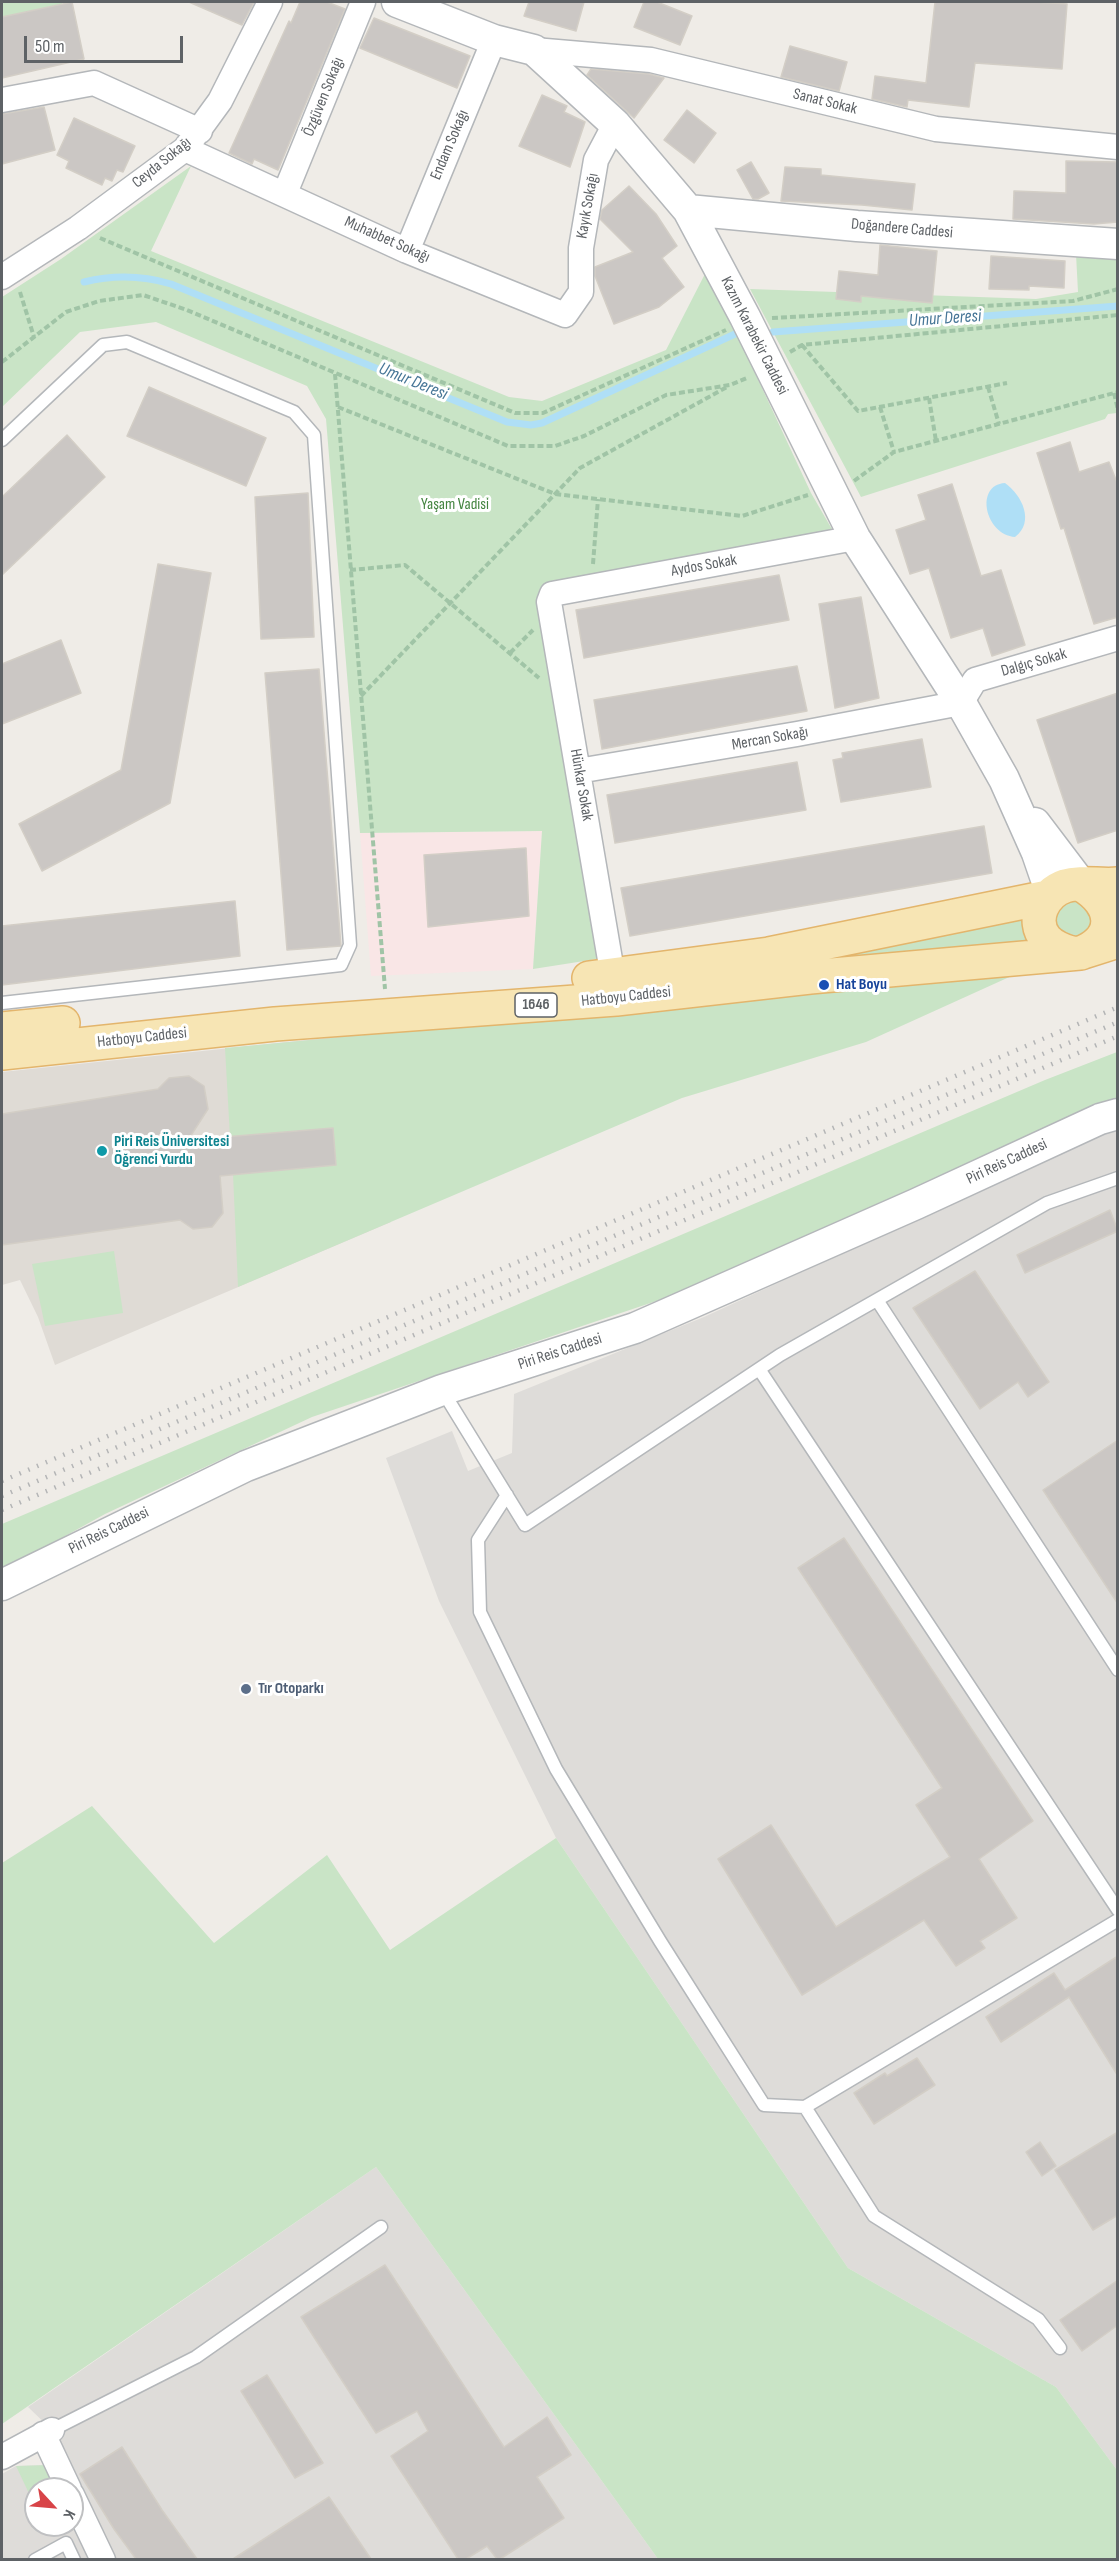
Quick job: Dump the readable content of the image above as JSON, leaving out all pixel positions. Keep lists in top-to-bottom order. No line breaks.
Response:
{"streets":{"main road":["Hatboyu Caddesi","1646"],"street":["Özgüven Sokağı","Sanat Sokak","Endam Sokağı","Ceyda Sokağı","Kayık Sokağı","Doğandere Caddesi","Muhabbet Sokağı","Kazım Karabekir Caddesi","Aydos Sokak","Dalgıç Sokak","Mercan Sokağı","Hünkar Sokak","Piri Reis Caddesi"]},"crossings":[["Özgüven Sokağı","Muhabbet Sokağı"],["Sanat Sokak","Kazım Karabekir Caddesi"],["Endam Sokağı","Muhabbet Sokağı"],["Endam Sokağı","Kazım Karabekir Caddesi"],["Ceyda Sokağı","Muhabbet Sokağı"],["Kayık Sokağı","Muhabbet Sokağı"],["Kayık Sokağı","Kazım Karabekir Caddesi"],["Doğandere Caddesi","Kazım Karabekir Caddesi"],["Kazım Karabekir Caddesi","Aydos Sokak"],["Kazım Karabekir Caddesi","Dalgıç Sokak"],["Kazım Karabekir Caddesi","Mercan Sokağı"],["Aydos Sokak","Hünkar Sokak"],["Dalgıç Sokak","Mercan Sokağı"],["Mercan Sokağı","Hünkar Sokak"],["Hünkar Sokak","Hatboyu Caddesi"]],"water":["Umur Deresi"],"parks":["Yaşam Vadisi"],"places":["Hat Boyu","Piri Reis Üniversitesi Öğrenci Yurdu","Tır Otoparkı"],"scale_bar":"50 m","north":"bottom right"}
